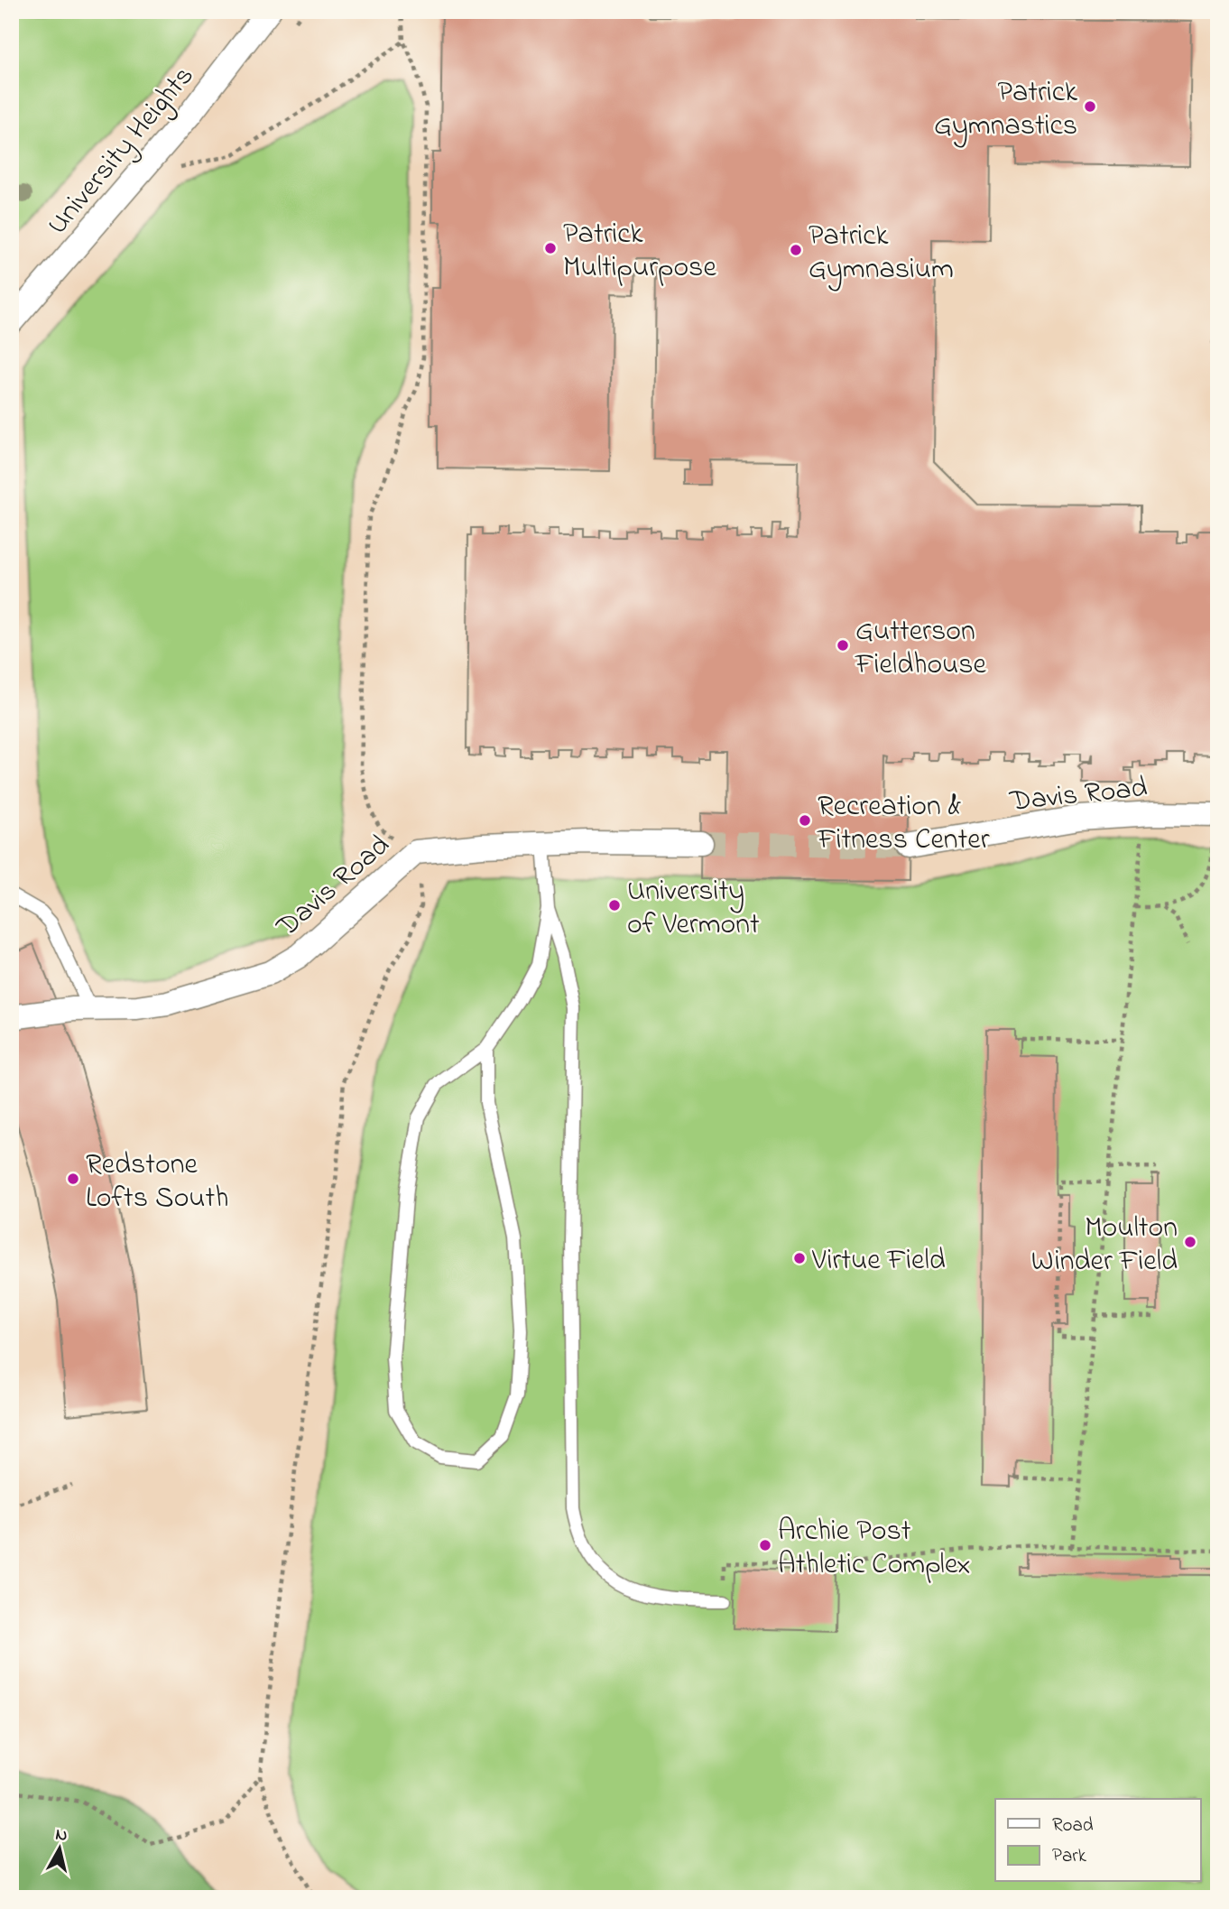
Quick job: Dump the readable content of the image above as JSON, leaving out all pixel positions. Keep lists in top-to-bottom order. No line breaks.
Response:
{"streets":{"street":["University Heights","Davis Road"]},"places":["Patrick Gymnastics","Patrick Multipurpose","Patrick Gymnasium","Gutterson Fieldhouse","Recreation & Fitness Center","University of Vermont","Redstone Lofts South","Moulton Winder Field","Virtue Field","Archie Post Athletic Complex"],"legend":["Road","Park"],"north":"top"}
